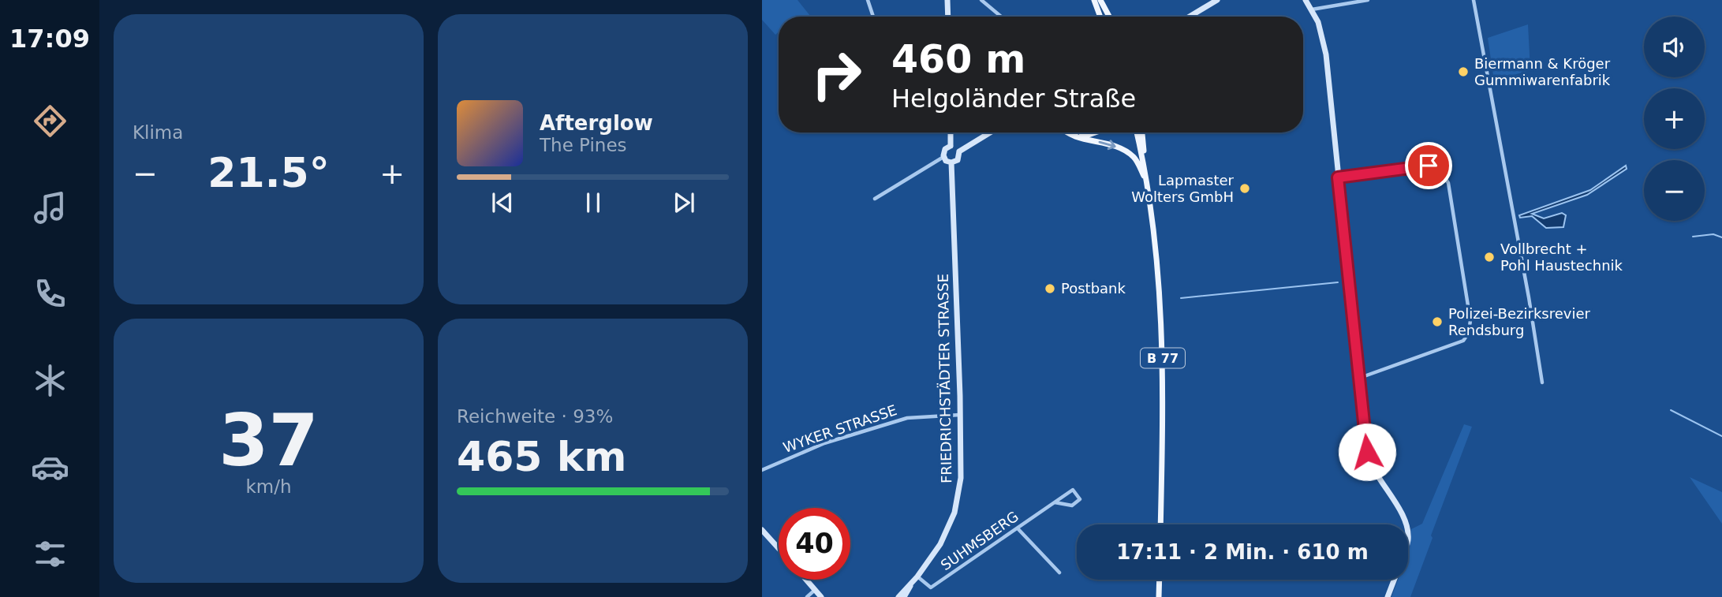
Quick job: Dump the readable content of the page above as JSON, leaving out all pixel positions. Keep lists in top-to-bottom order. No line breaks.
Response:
{"streets":{"main road":["B 77"],"street":["FRIEDRICHSTÄDTER STRASSE","WYKER STRASSE","SUHMSBERG"]},"crossings":[["FRIEDRICHSTÄDTER STRASSE","WYKER STRASSE"],["FRIEDRICHSTÄDTER STRASSE","SUHMSBERG"]],"places":["Biermann & Kröger Gummiwarenfabrik","Lapmaster Wolters GmbH","Vollbrecht + Pohl Haustechnik","Postbank","Polizei-Bezirksrevier Rendsburg"],"page":{"tabs":"17:09","tile":["Klima",["37","km/h"],["Reichweite · 93%","465 km"]],"map_buttons":["+","−"],"turn":["460 m","Helgoländer Straße"],"song":["Afterglow","The Pines"],"heat":["−","21.5°","+"],"limit":"40","trip":"17:11 · 2 Min. · 610 m"}}
